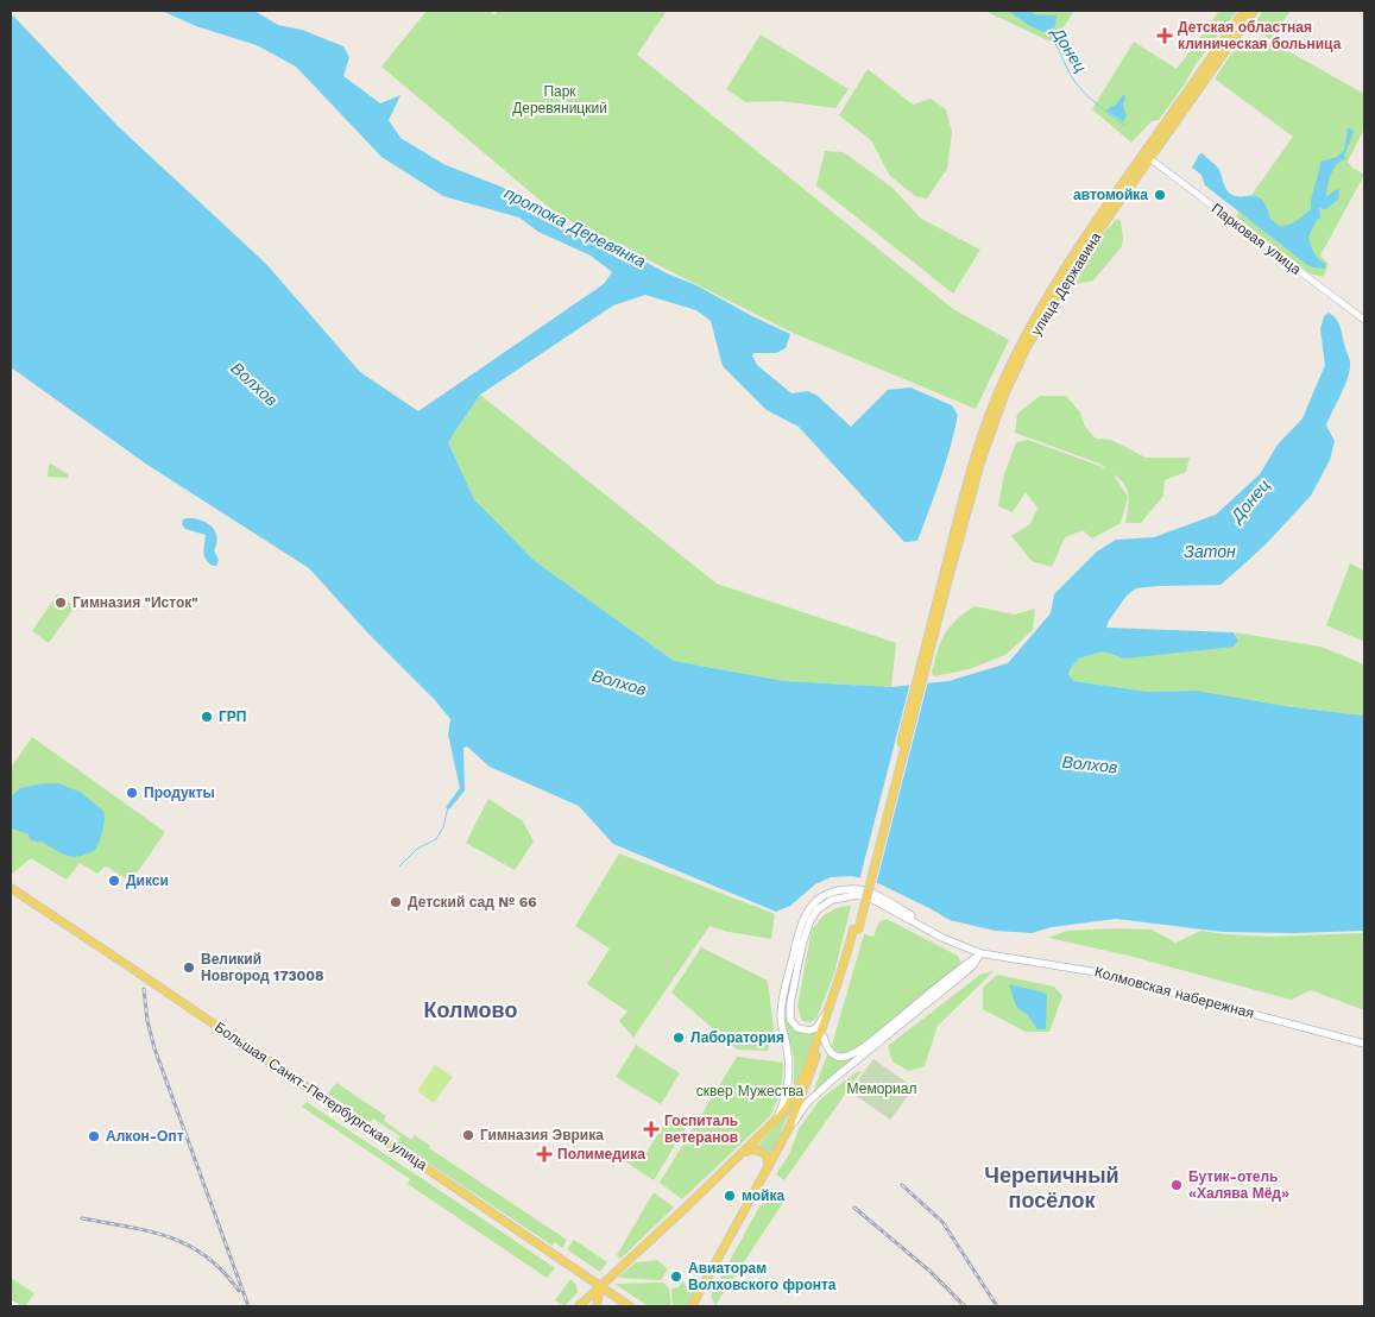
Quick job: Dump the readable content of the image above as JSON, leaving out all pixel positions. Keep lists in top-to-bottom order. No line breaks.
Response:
{"streets":{"main road":["улица Державина","Колмовская набережная","Большая Санкт-Петербургская улица"],"street":["Парковая улица"]},"crossings":[["Парковая улица","улица Державина"]],"districts":["Колмово","Черепичный посёлок"],"water":["Донец","протока Деревянка","Волхов","Затон"],"parks":["Парк Деревяницкий","Мемориал","сквер Мужества"],"places":{"health":["Детская областная клиническая больница","Госпиталь ветеранов","Полимедика"],"other":["автомойка","Гимназия \"Исток\"","ГРП","Продукты","Дикси","Детский сад № 66","Великий Новгород 173008","Лаборатория","Гимназия Эврика","Алкон-Опт","Бутик-отель «Халява Мёд»","мойка","Авиаторам Волховского фронта"]}}
